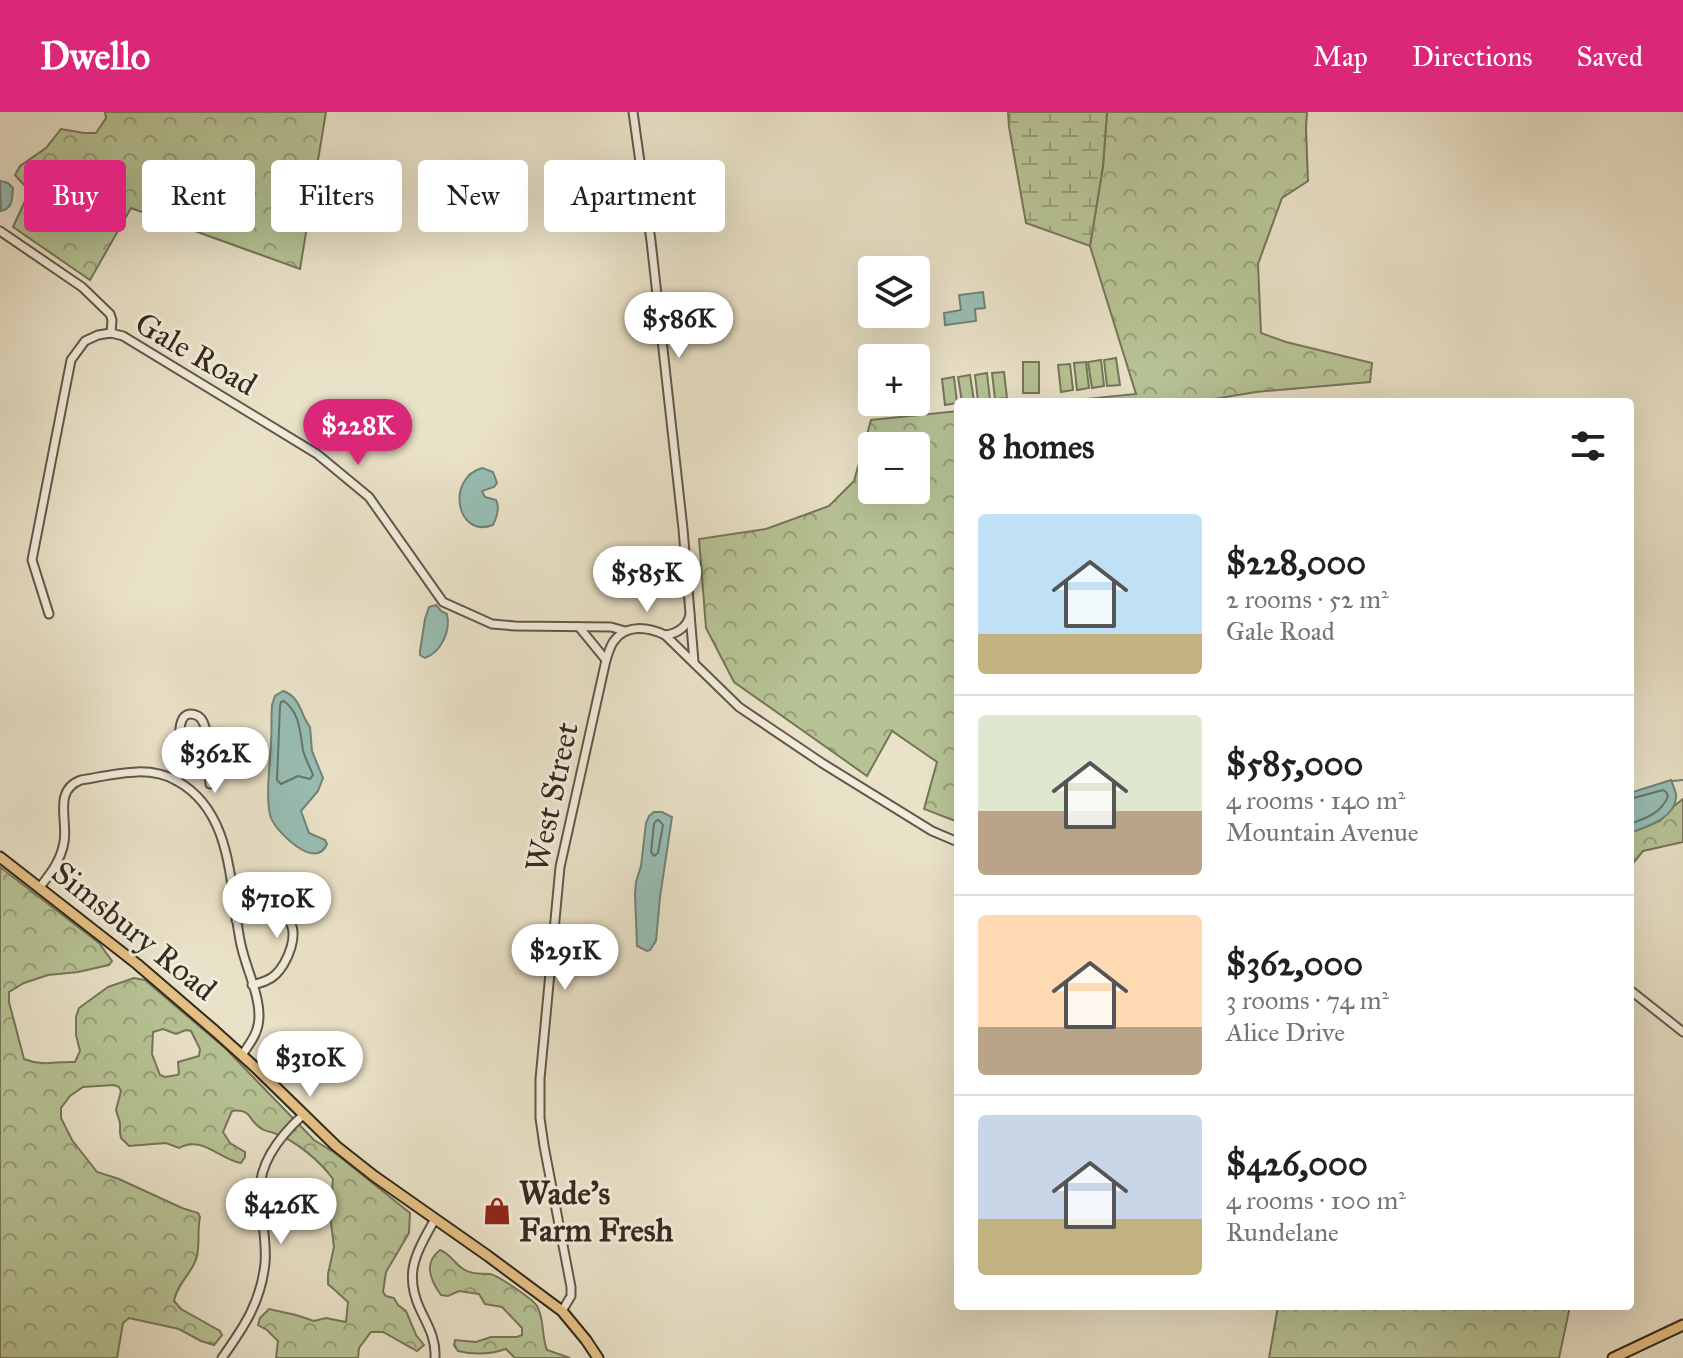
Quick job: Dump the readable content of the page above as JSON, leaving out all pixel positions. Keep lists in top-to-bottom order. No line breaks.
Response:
{"streets":{"main road":["Simsbury Road"],"street":["Gale Road","West Street"]},"crossings":[["Gale Road","West Street"],["West Street","Simsbury Road"]],"places":{"shop":["Wade's Farm Fresh"]},"page":{"header":"Dwello","nav":["Map","Directions","Saved"],"chip":["Buy","Rent","Filters","New","Apartment"],"map_buttons":["+","−"],"price":["$586K","$228K","$585K","$362K","$710K","$291K","$310K","$426K"],"heading":"8 homes","list":[{"name":"$228,000","note":"2 rooms · 52 m² · Gale Road"},{"name":"$585,000","note":"4 rooms · 140 m² · Mountain Avenue"},{"name":"$362,000","note":"3 rooms · 74 m² · Alice Drive"},{"name":"$426,000","note":"4 rooms · 100 m² · Rundelane"}]}}
